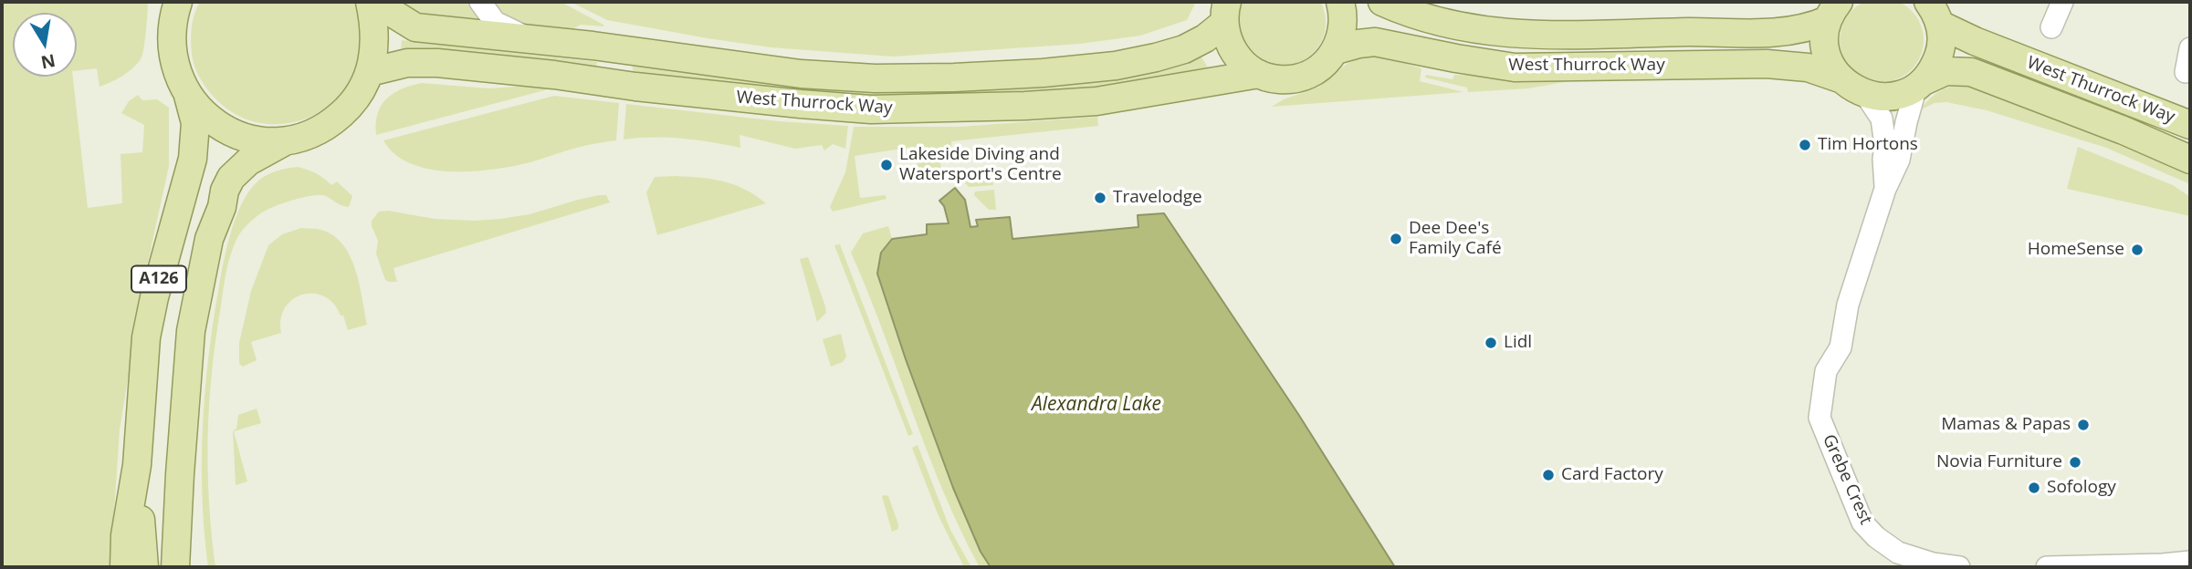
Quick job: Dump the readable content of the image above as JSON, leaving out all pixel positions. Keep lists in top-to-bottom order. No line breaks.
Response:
{"streets":{"main road":["West Thurrock Way","A126"],"street":["Grebe Crest"]},"crossings":[["West Thurrock Way","Grebe Crest"]],"water":["Alexandra Lake"],"places":["Tim Hortons","Lakeside Diving and Watersport's Centre","Travelodge","Dee Dee's Family Café","HomeSense","Lidl","Mamas & Papas","Novia Furniture","Card Factory","Sofology"],"north":"bottom"}
